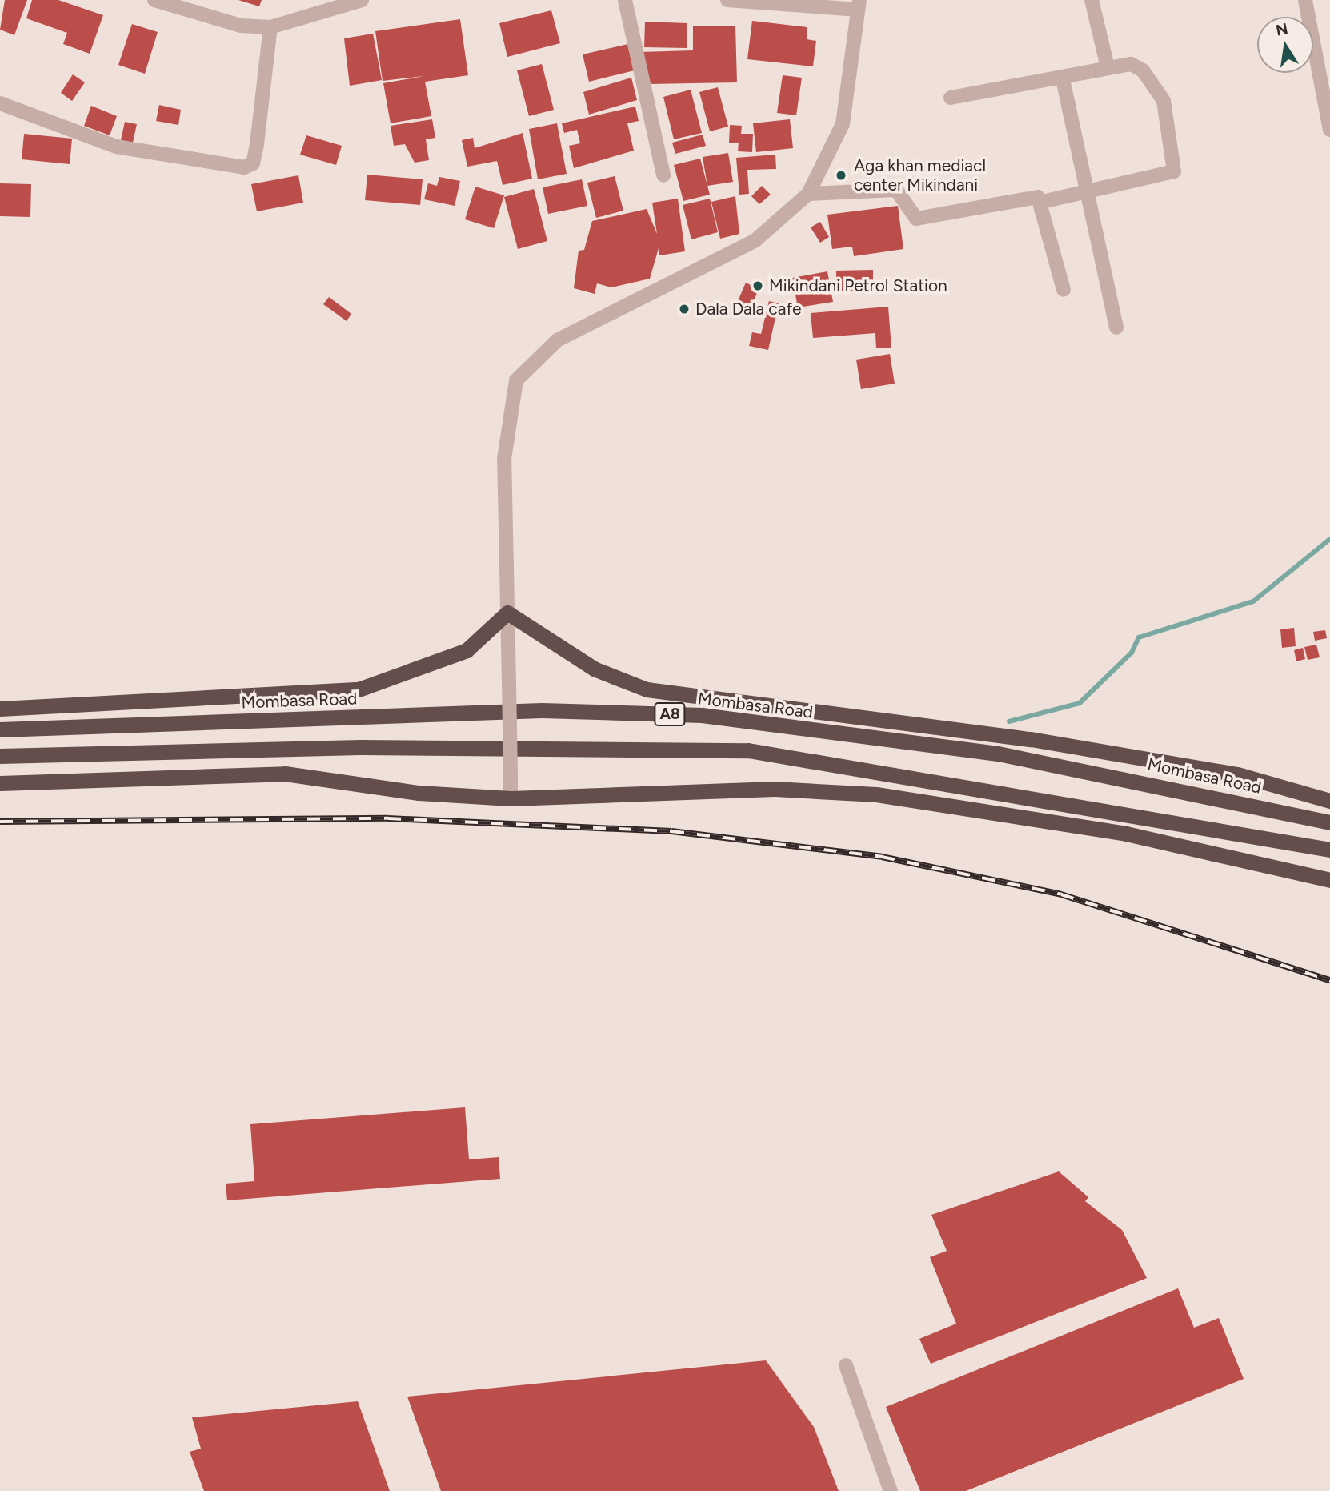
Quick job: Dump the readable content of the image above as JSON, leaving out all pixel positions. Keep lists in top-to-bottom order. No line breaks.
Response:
{"streets":{"highway":["Mombasa Road","A8"]},"places":["Aga khan mediacl center Mikindani","Mikindani Petrol Station","Dala Dala cafe"],"north":"top"}
